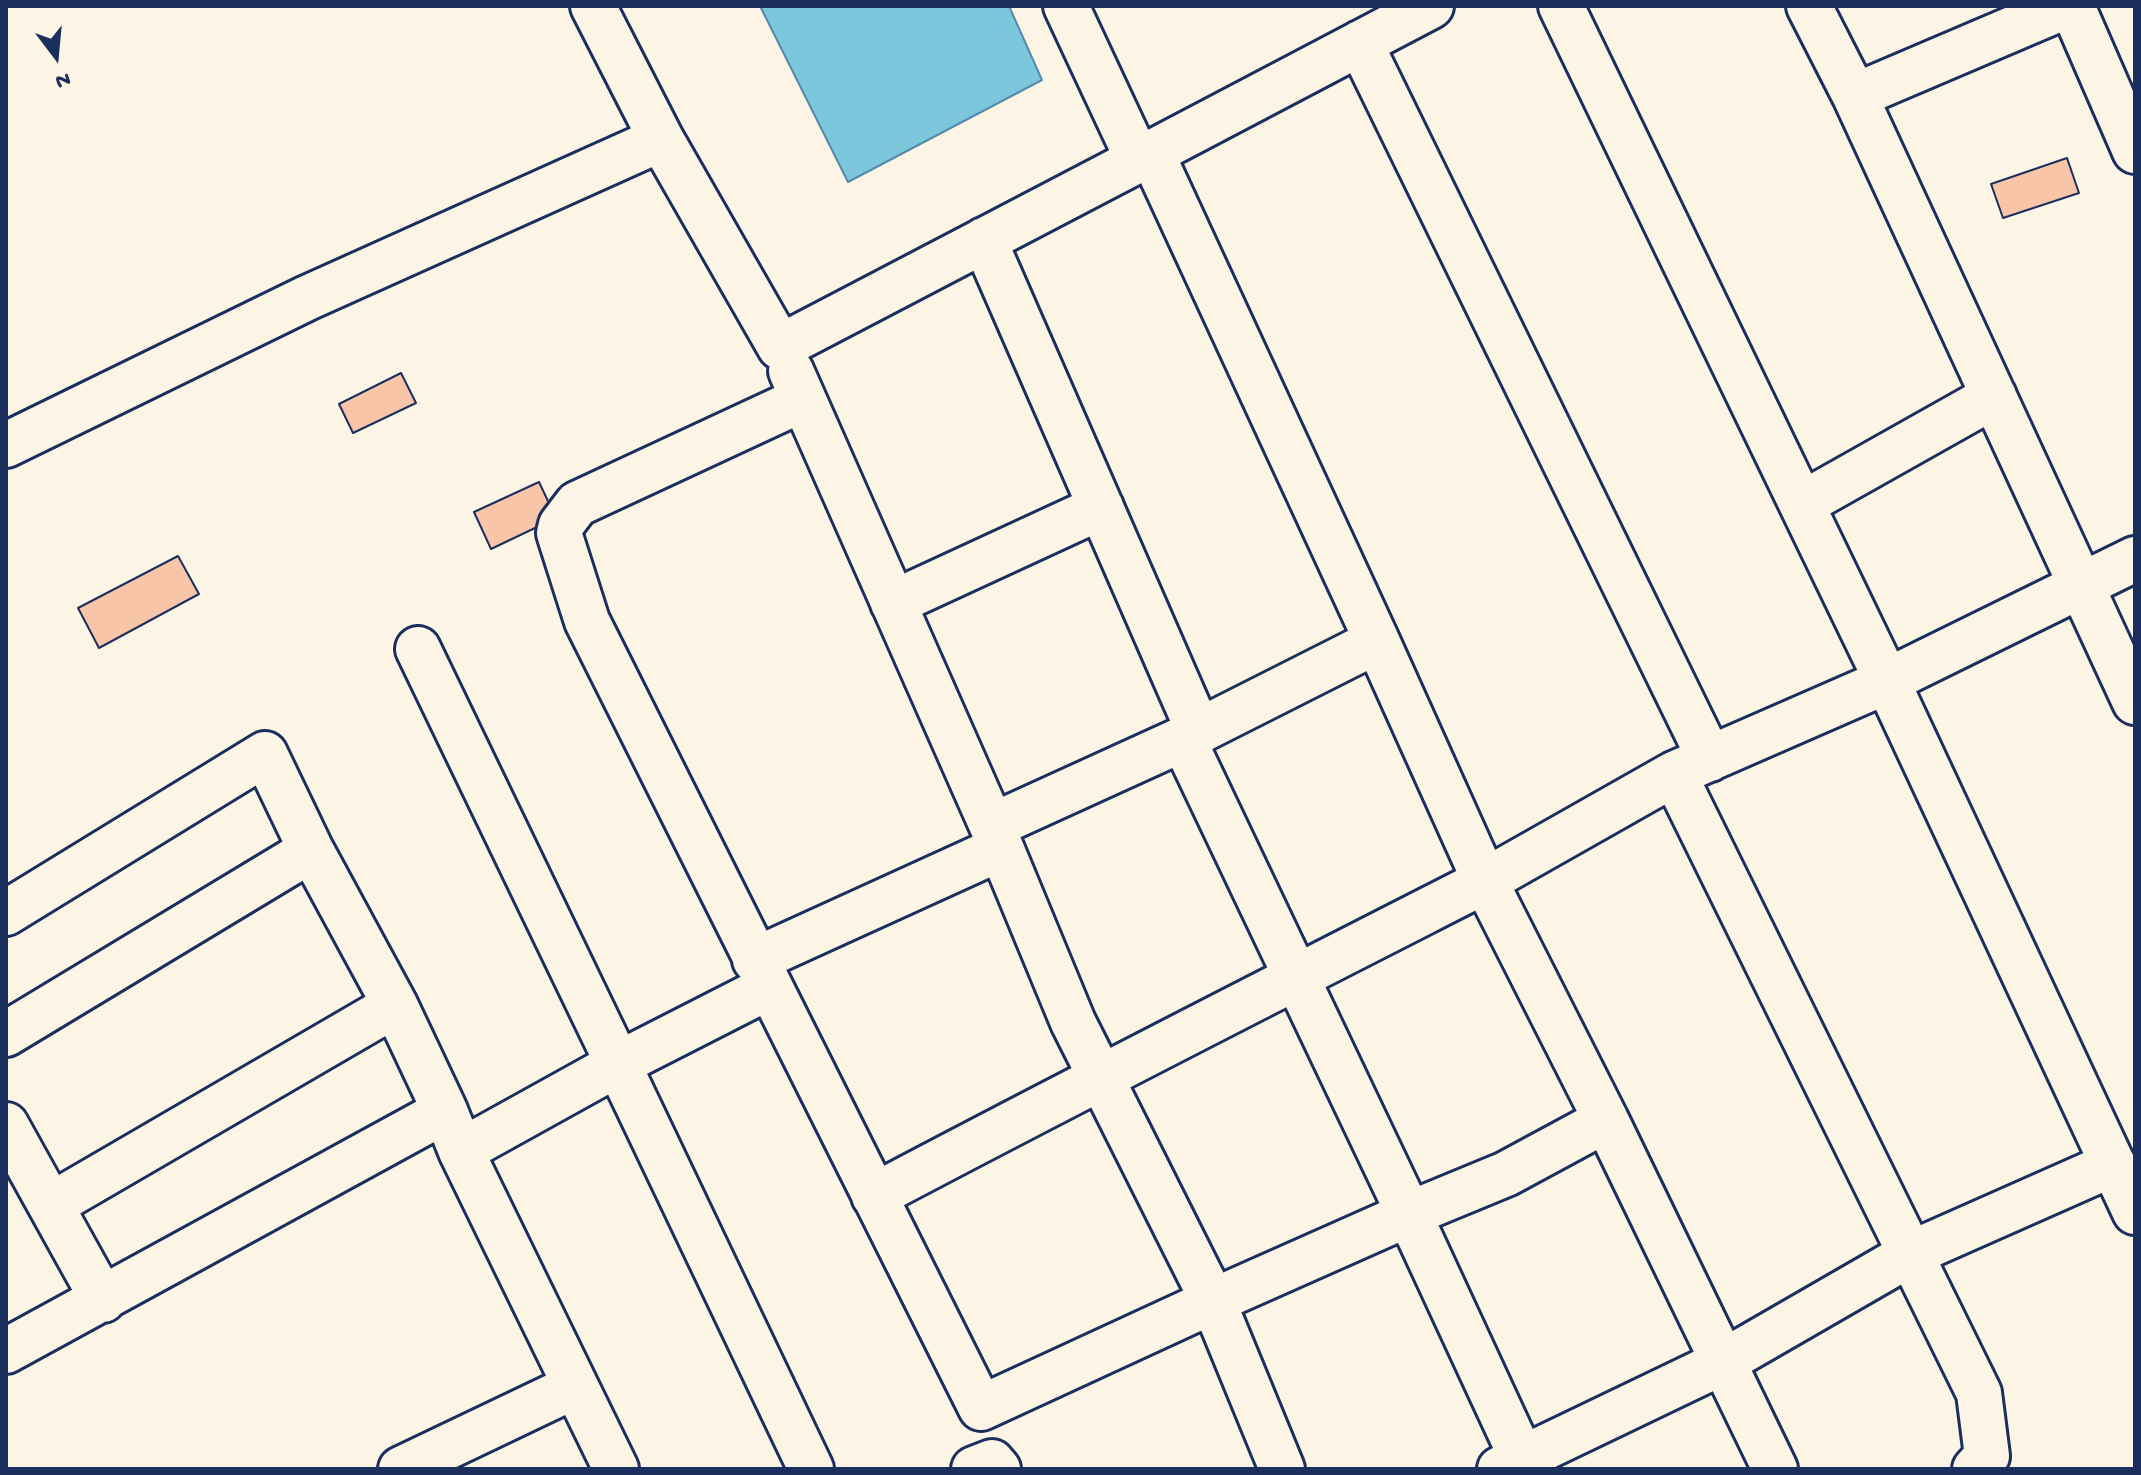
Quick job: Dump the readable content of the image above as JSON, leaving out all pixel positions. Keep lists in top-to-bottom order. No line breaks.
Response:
{"north":"bottom"}
